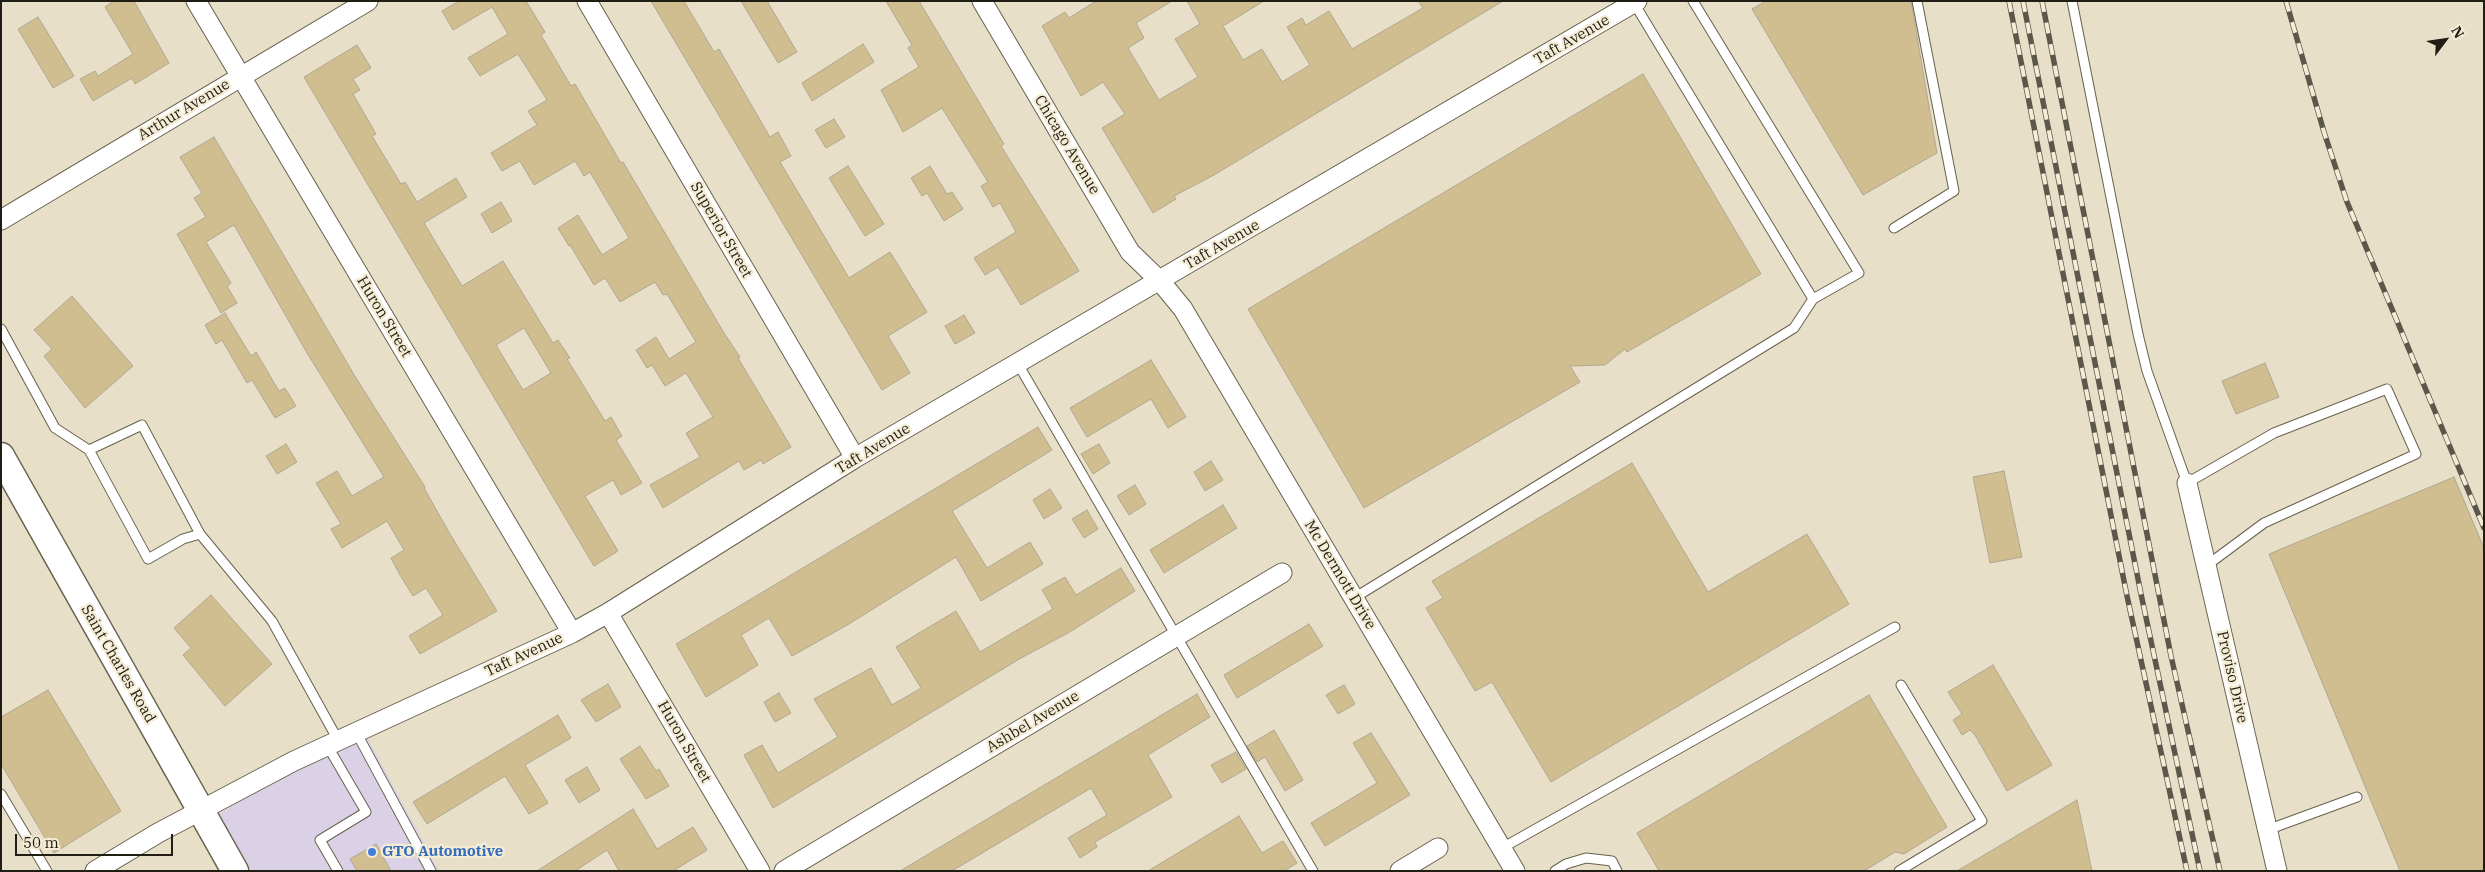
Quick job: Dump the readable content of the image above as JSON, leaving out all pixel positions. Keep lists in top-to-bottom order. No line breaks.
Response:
{"streets":{"main road":["Saint Charles Road"],"street":["Taft Avenue","Arthur Avenue","Chicago Avenue","Superior Street","Huron Street","Mc Dermott Drive","Proviso Drive","Ashbel Avenue"]},"crossings":[["Taft Avenue","Chicago Avenue"],["Taft Avenue","Superior Street"],["Taft Avenue","Huron Street"],["Taft Avenue","Mc Dermott Drive"],["Taft Avenue","Saint Charles Road"],["Arthur Avenue","Huron Street"],["Chicago Avenue","Mc Dermott Drive"]],"places":["GTO Automotive"],"scale_bar":"50 m","north":"top right"}
